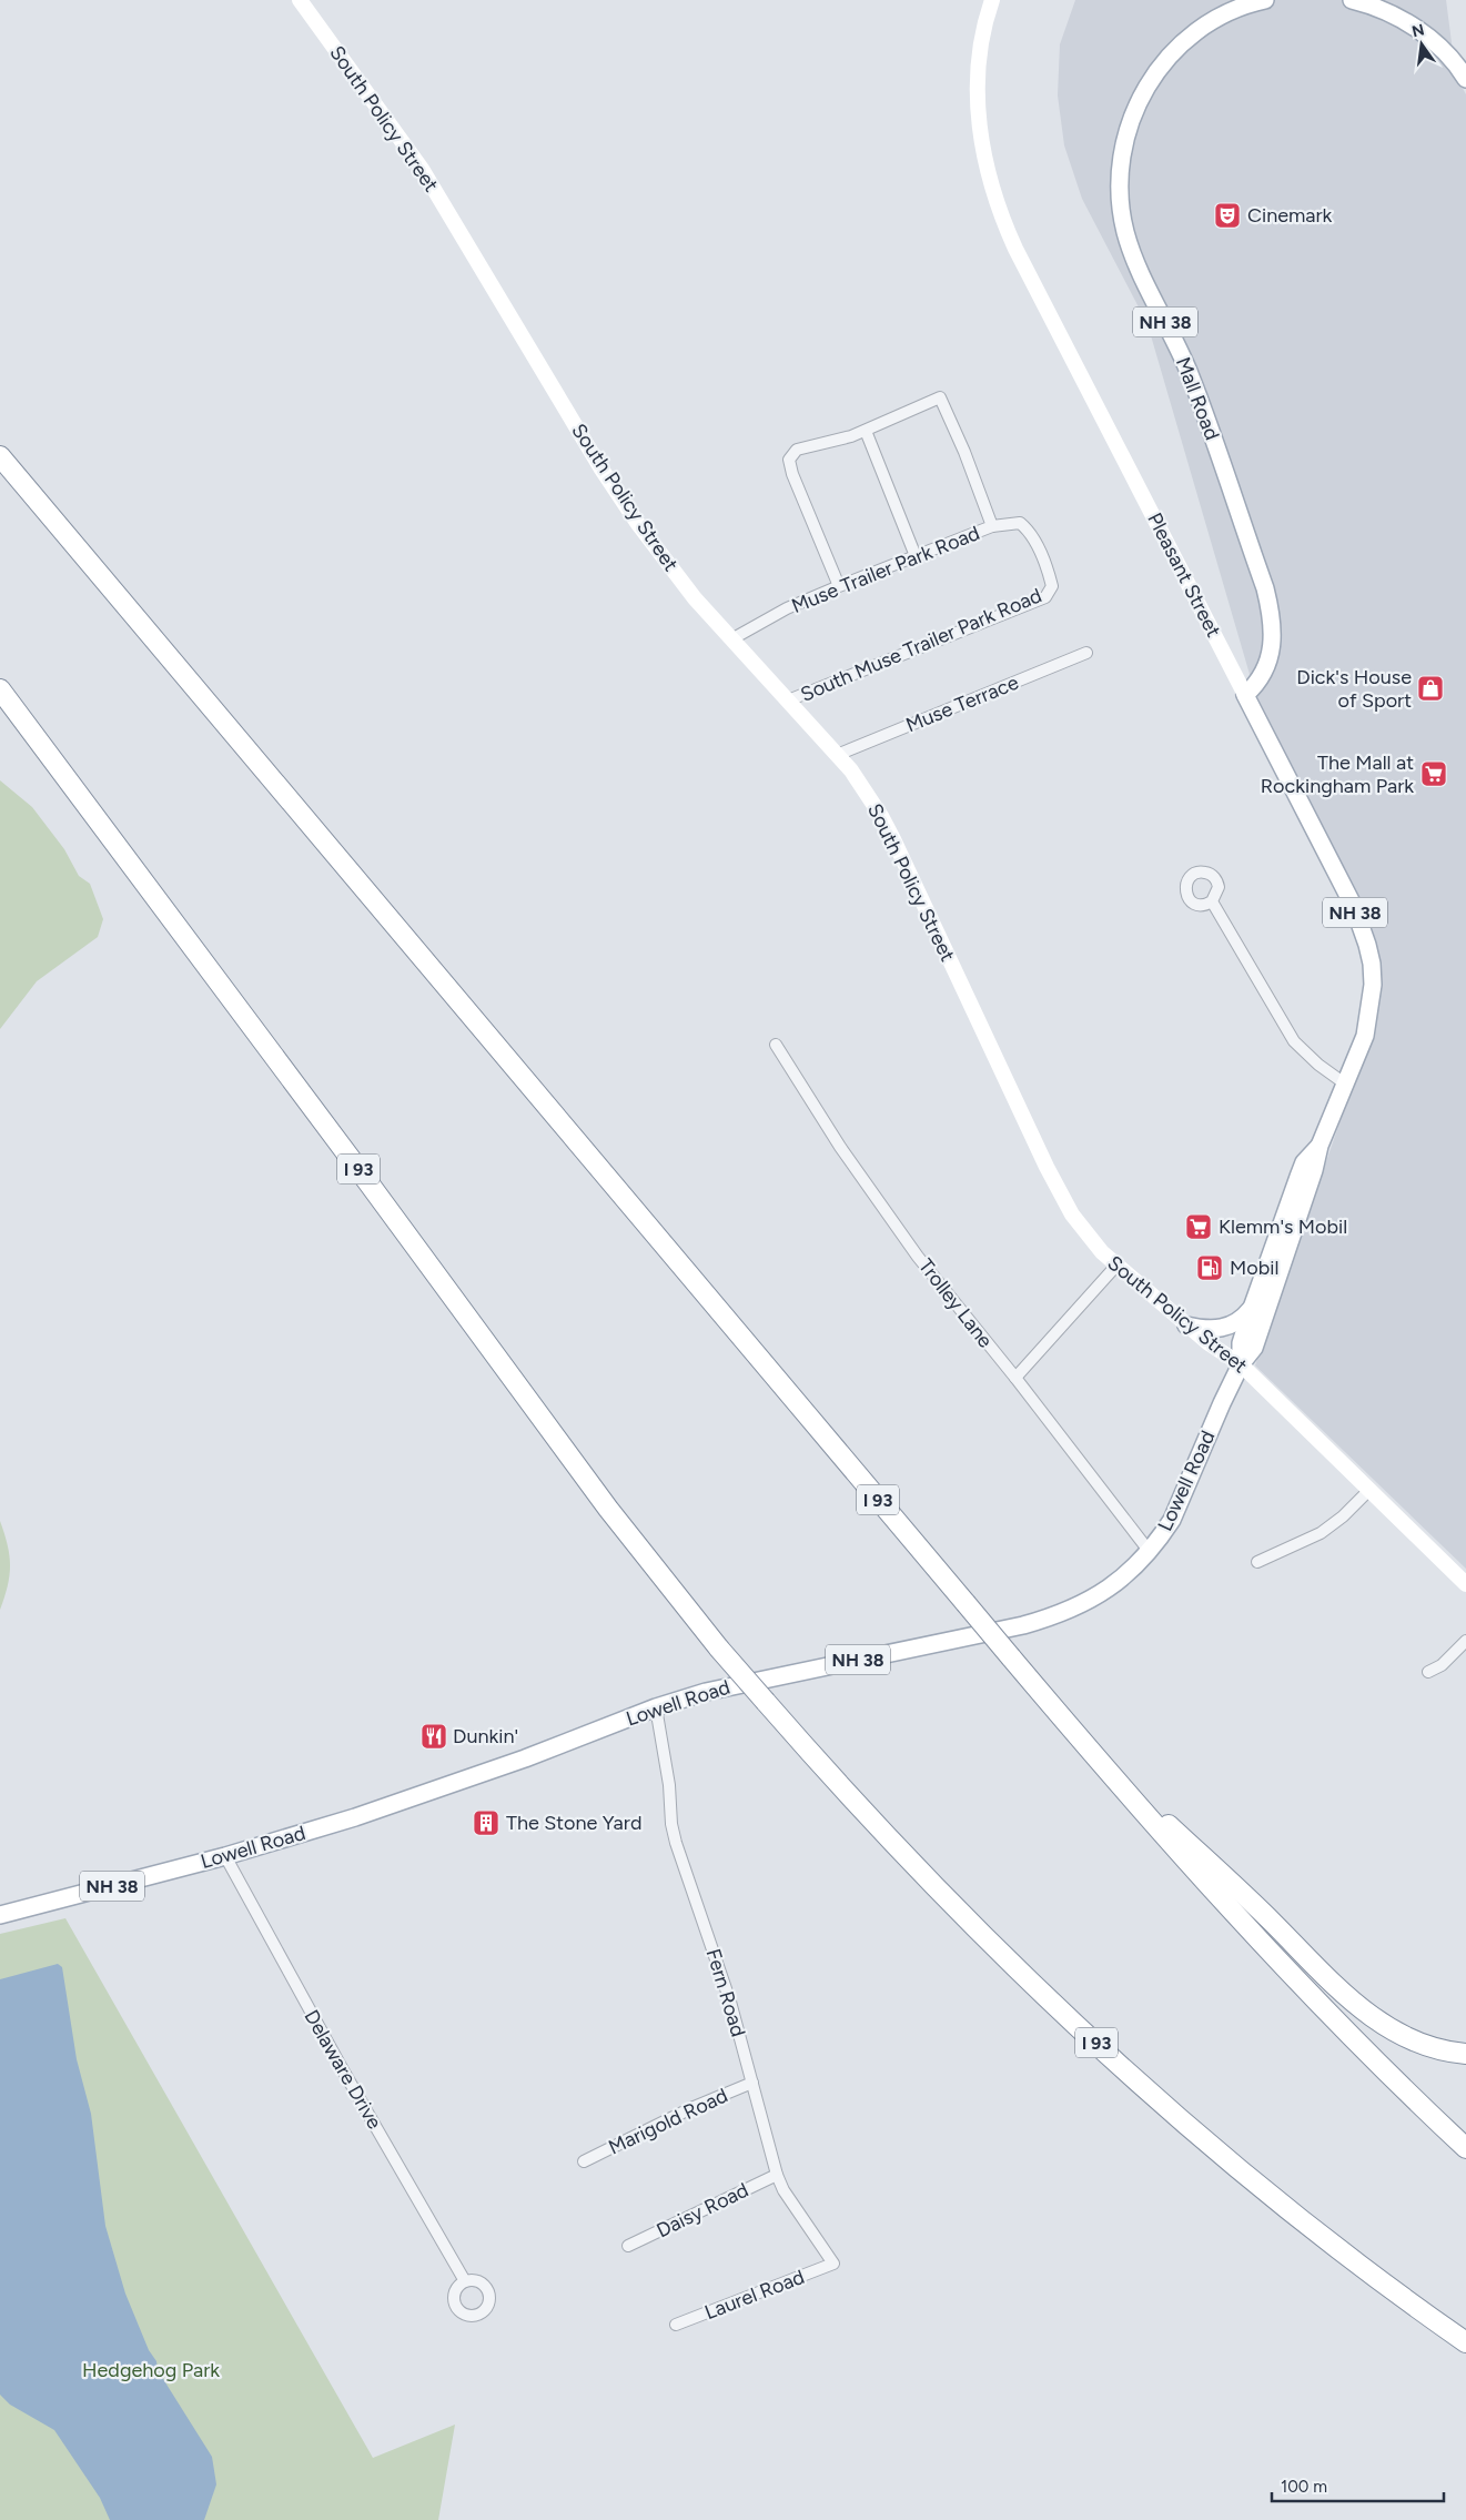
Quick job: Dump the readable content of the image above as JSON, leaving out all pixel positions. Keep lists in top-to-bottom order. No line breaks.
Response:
{"streets":{"highway":["I 93"],"main road":["NH 38","Mall Road","Pleasant Street","Lowell Road"],"street":["South Policy Street","Muse Trailer Park Road","South Muse Trailer Park Road","Muse Terrace","Trolley Lane","Fern Road","Delaware Drive","Marigold Road","Daisy Road","Laurel Road"]},"crossings":[["South Policy Street","Muse Trailer Park Road"],["South Policy Street","Pleasant Street"],["South Policy Street","South Muse Trailer Park Road"],["South Policy Street","Muse Terrace"],["South Policy Street","Lowell Road"],["Mall Road","Pleasant Street"],["Muse Trailer Park Road","South Muse Trailer Park Road"],["Pleasant Street","Lowell Road"],["Trolley Lane","Lowell Road"],["Lowell Road","Fern Road"],["Lowell Road","Delaware Drive"],["Fern Road","Marigold Road"],["Fern Road","Daisy Road"],["Fern Road","Laurel Road"]],"parks":["Hedgehog Park"],"places":{"theatre":["Cinemark"],"shop":["Dick's House of Sport"],"supermarket":["The Mall at Rockingham Park","Klemm's Mobil"],"fuel station":["Mobil"],"restaurant":["Dunkin'"],"building":["The Stone Yard"]},"scale_bar":"100 m","north":"top"}
